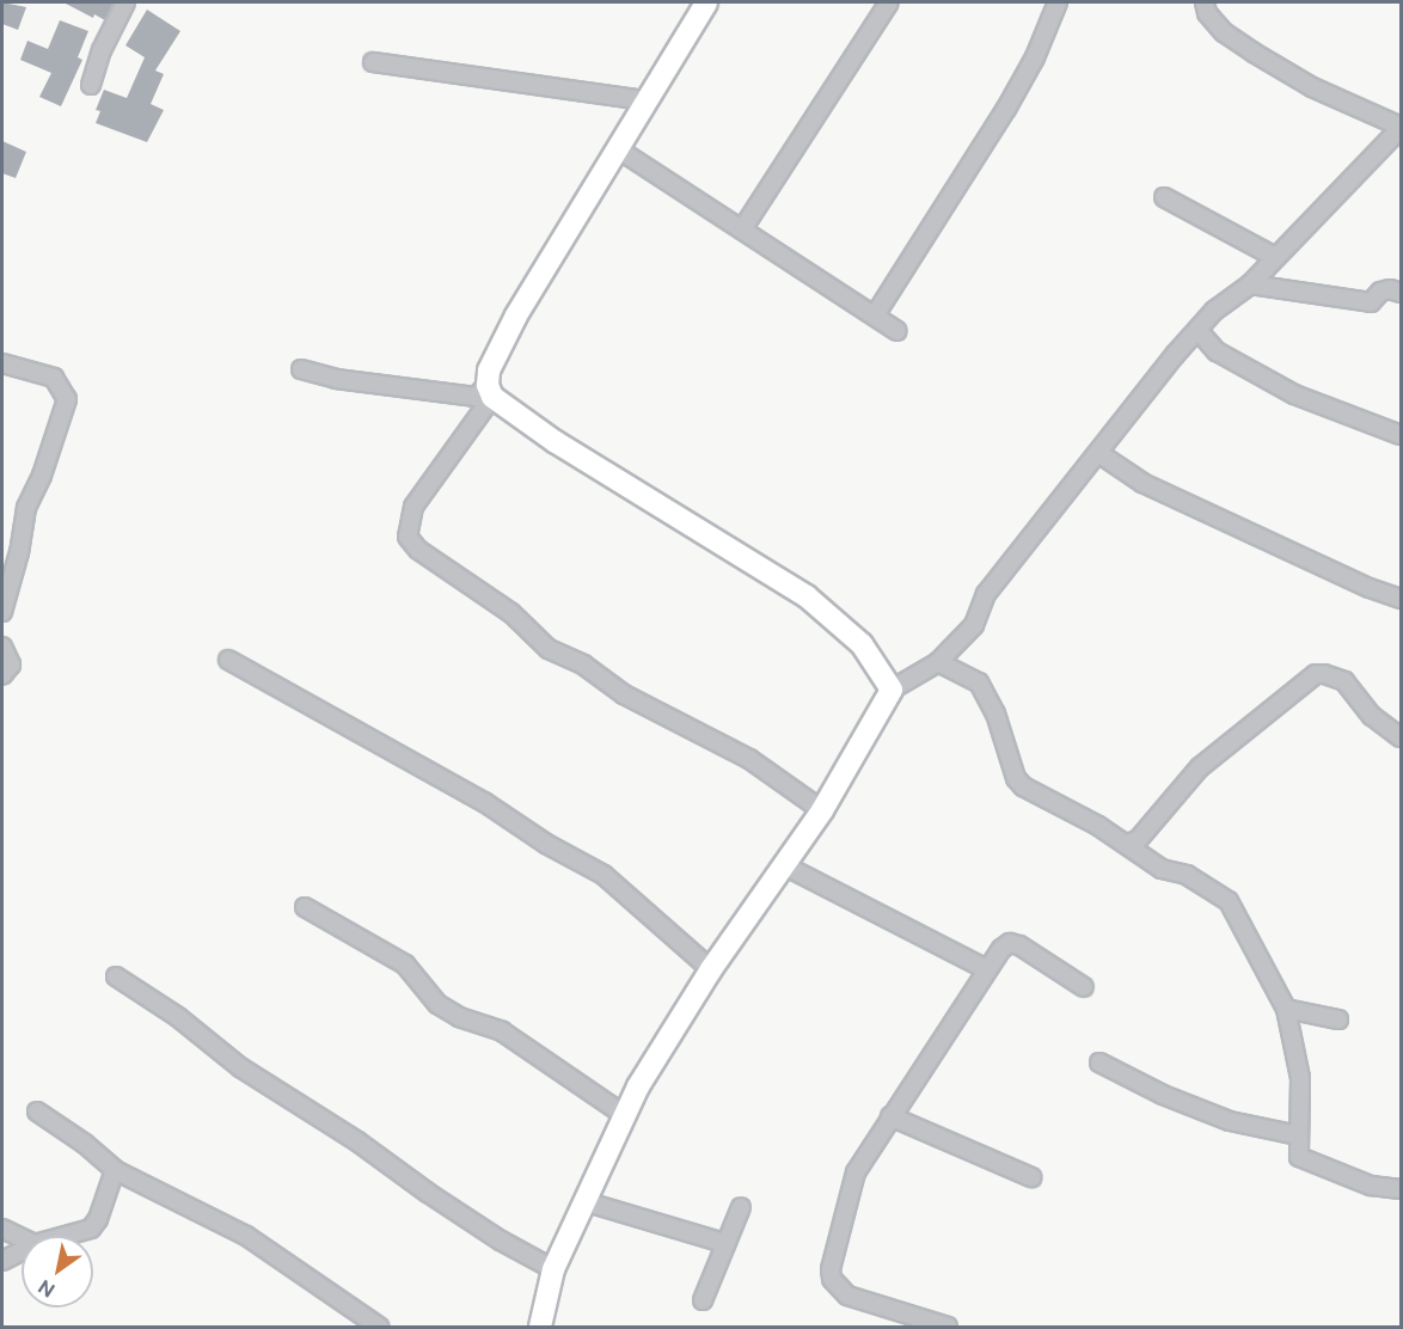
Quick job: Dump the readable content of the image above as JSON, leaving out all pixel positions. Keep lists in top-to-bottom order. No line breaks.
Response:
{"north":"bottom left"}
